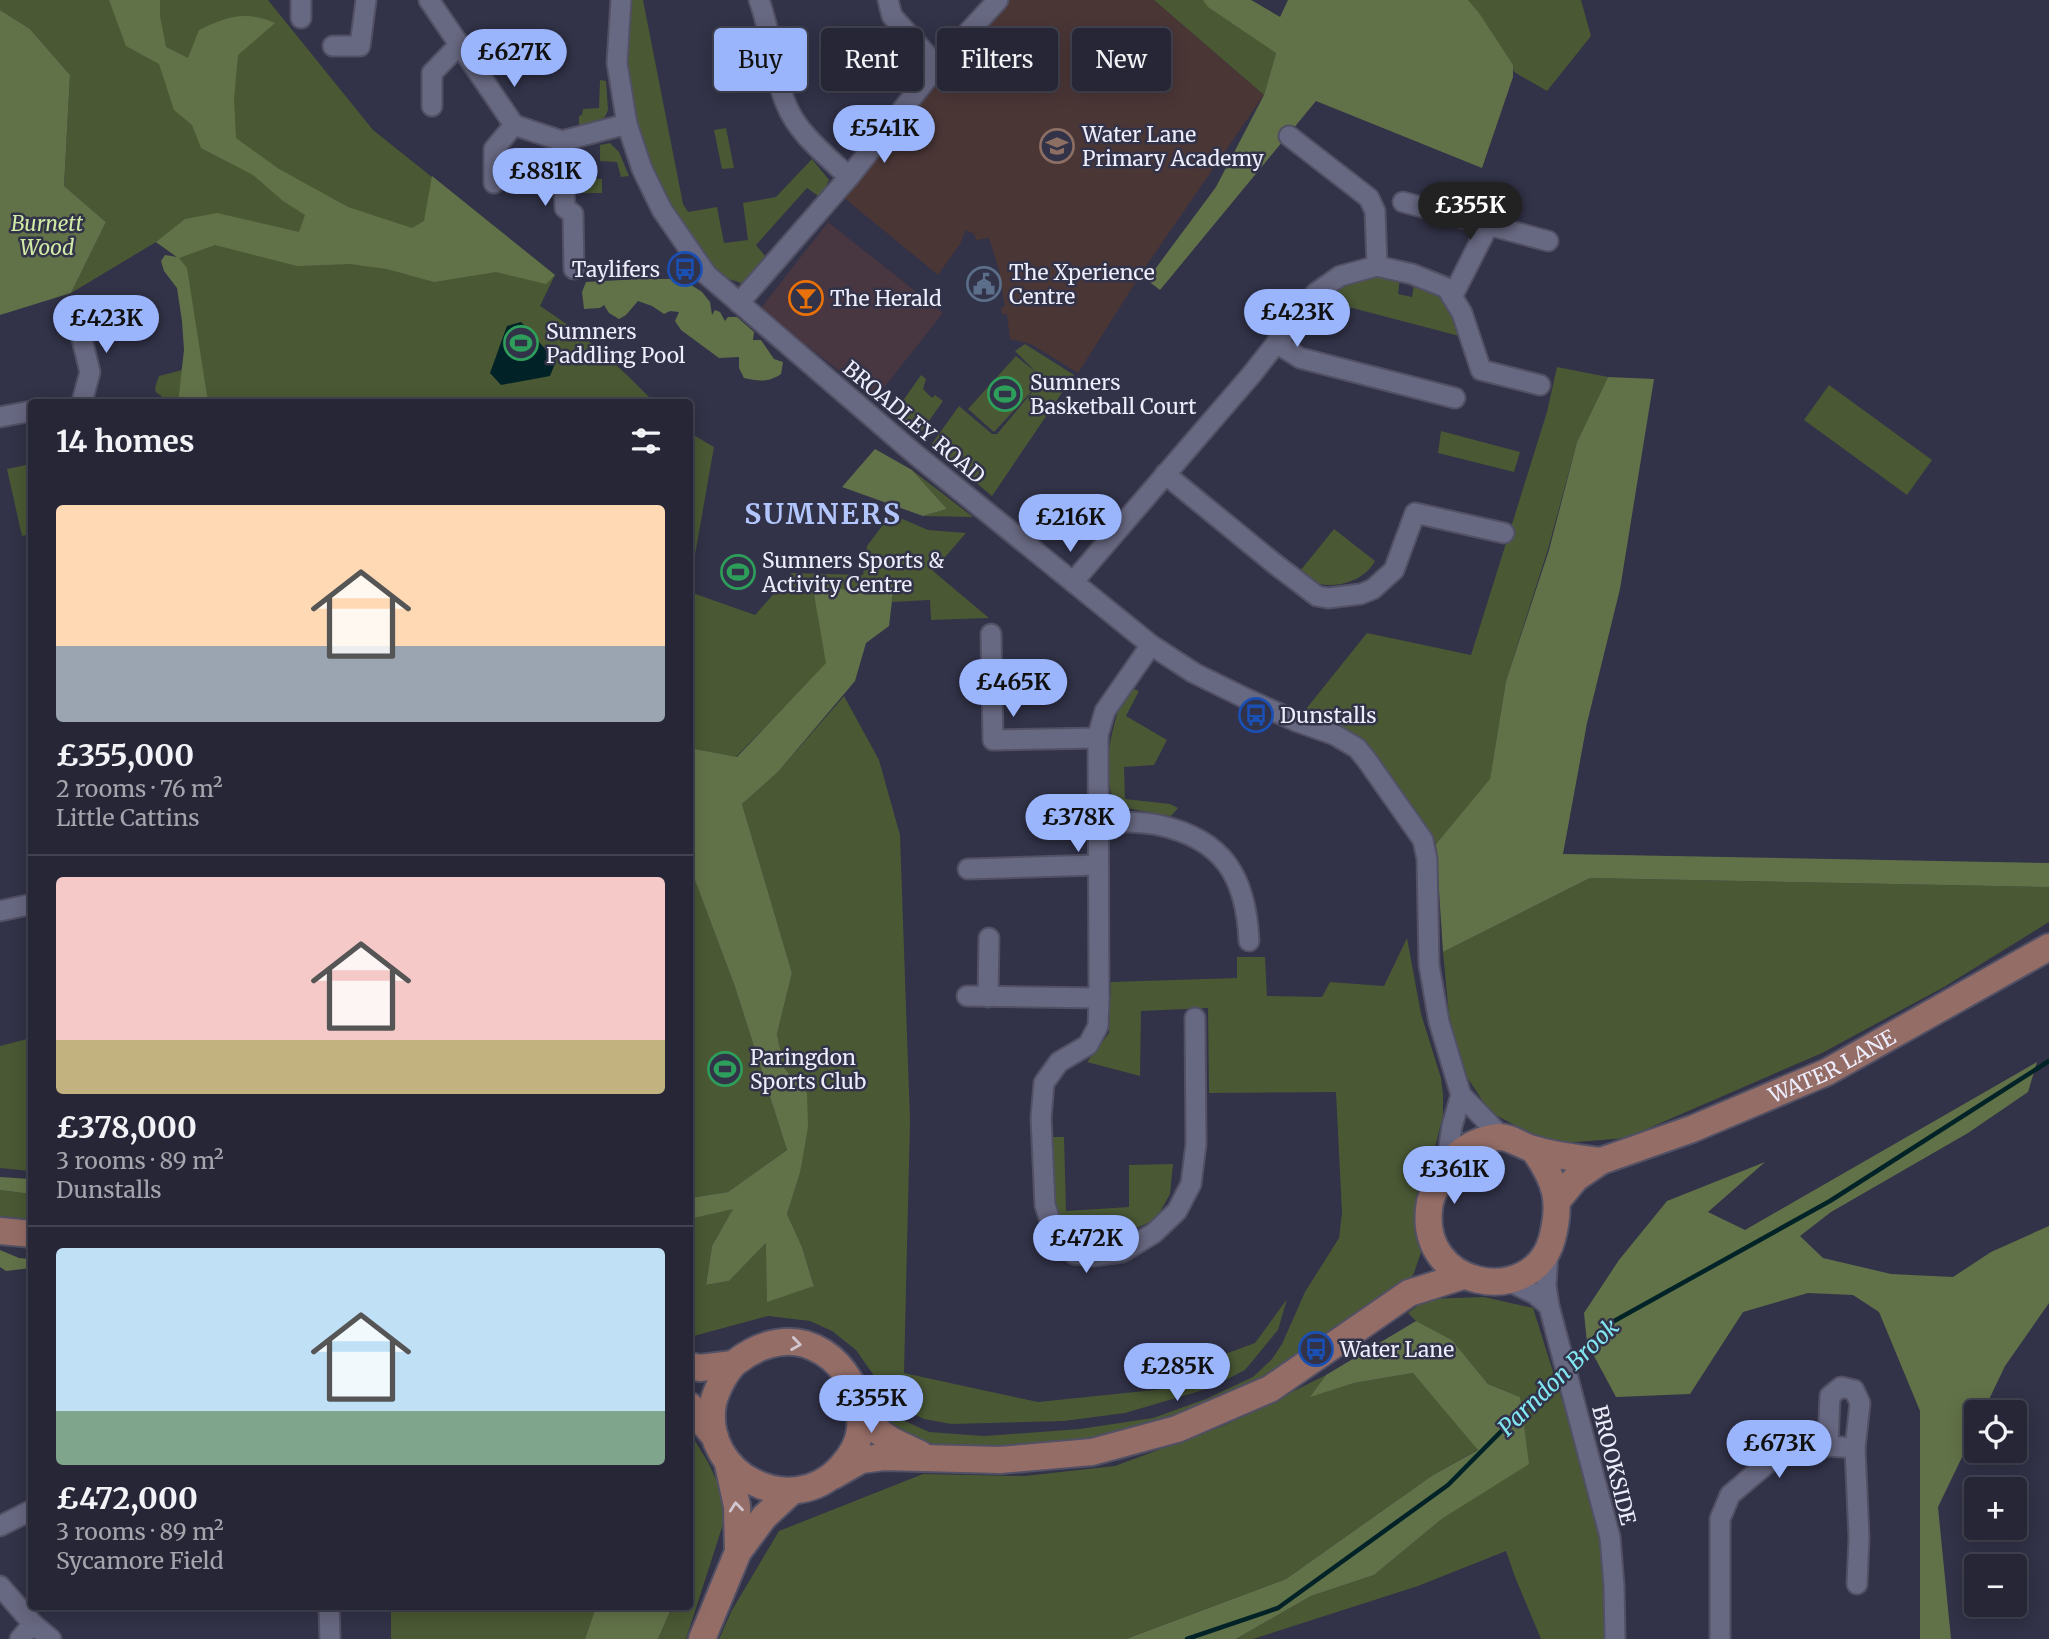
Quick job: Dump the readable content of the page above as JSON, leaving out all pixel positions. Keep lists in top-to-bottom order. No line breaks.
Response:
{"streets":{"main road":["WATER LANE"],"street":["BROADLEY ROAD","BROOKSIDE"]},"crossings":[["BROADLEY ROAD","WATER LANE"],["BROADLEY ROAD","BROOKSIDE"],["WATER LANE","BROOKSIDE"]],"districts":["SUMNERS"],"water":["Parndon Brook"],"parks":["Burnett Wood"],"places":{"school or university":["Water Lane Primary Academy"],"bus stop":["Taylifers","Dunstalls","Water Lane"],"public building":["The Xperience Centre"],"bar":["The Herald"],"sports":["Sumners Paddling Pool","Sumners Basketball Court","Sumners Sports & Activity Centre","Paringdon Sports Club"]},"page":{"chip":["Buy","Rent","Filters","New"],"price":["£627K","£541K","£881K","£355K","£423K","£423K","£216K","£465K","£378K","£361K","£472K","£285K","£355K","£673K"],"heading":"14 homes","list":[{"name":"£355,000","note":"2 rooms · 76 m² · Little Cattins"},{"name":"£378,000","note":"3 rooms · 89 m² · Dunstalls"},{"name":"£472,000","note":"3 rooms · 89 m² · Sycamore Field"}],"map_buttons":["+","−"]}}
